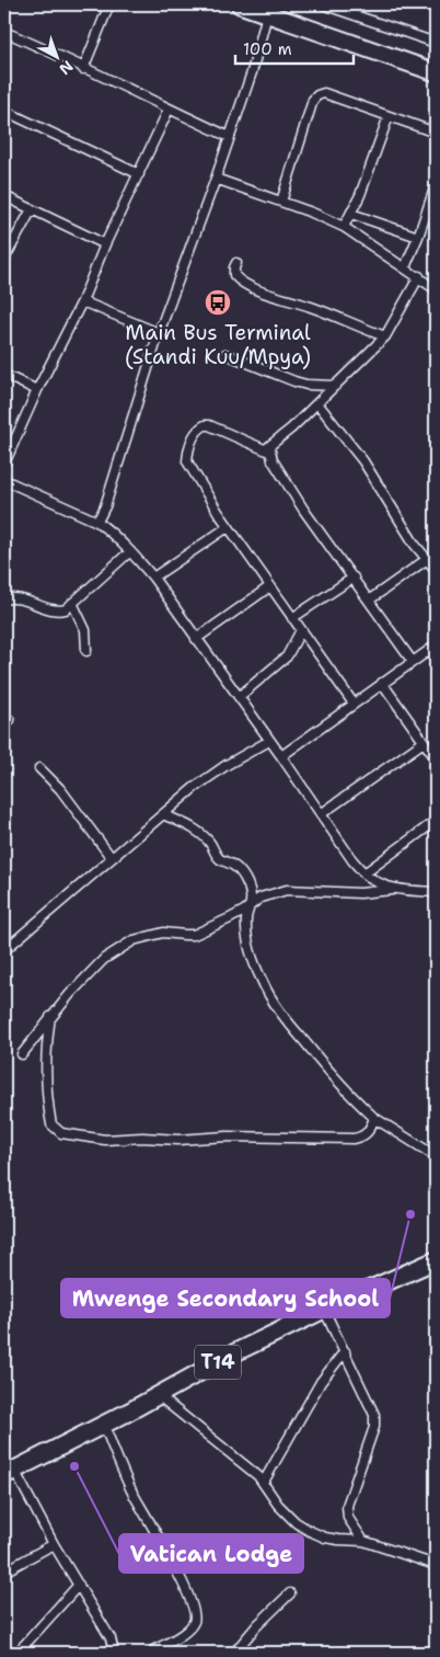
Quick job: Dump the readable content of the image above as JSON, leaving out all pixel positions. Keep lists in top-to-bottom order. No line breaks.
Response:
{"streets":{"highway":["T14"]},"places":{"bus stop":["Main Bus Terminal (Standi Kuu/Mpya)"],"other":["Mwenge Secondary School","Vatican Lodge"]},"scale_bar":"100 m","north":"bottom right"}
